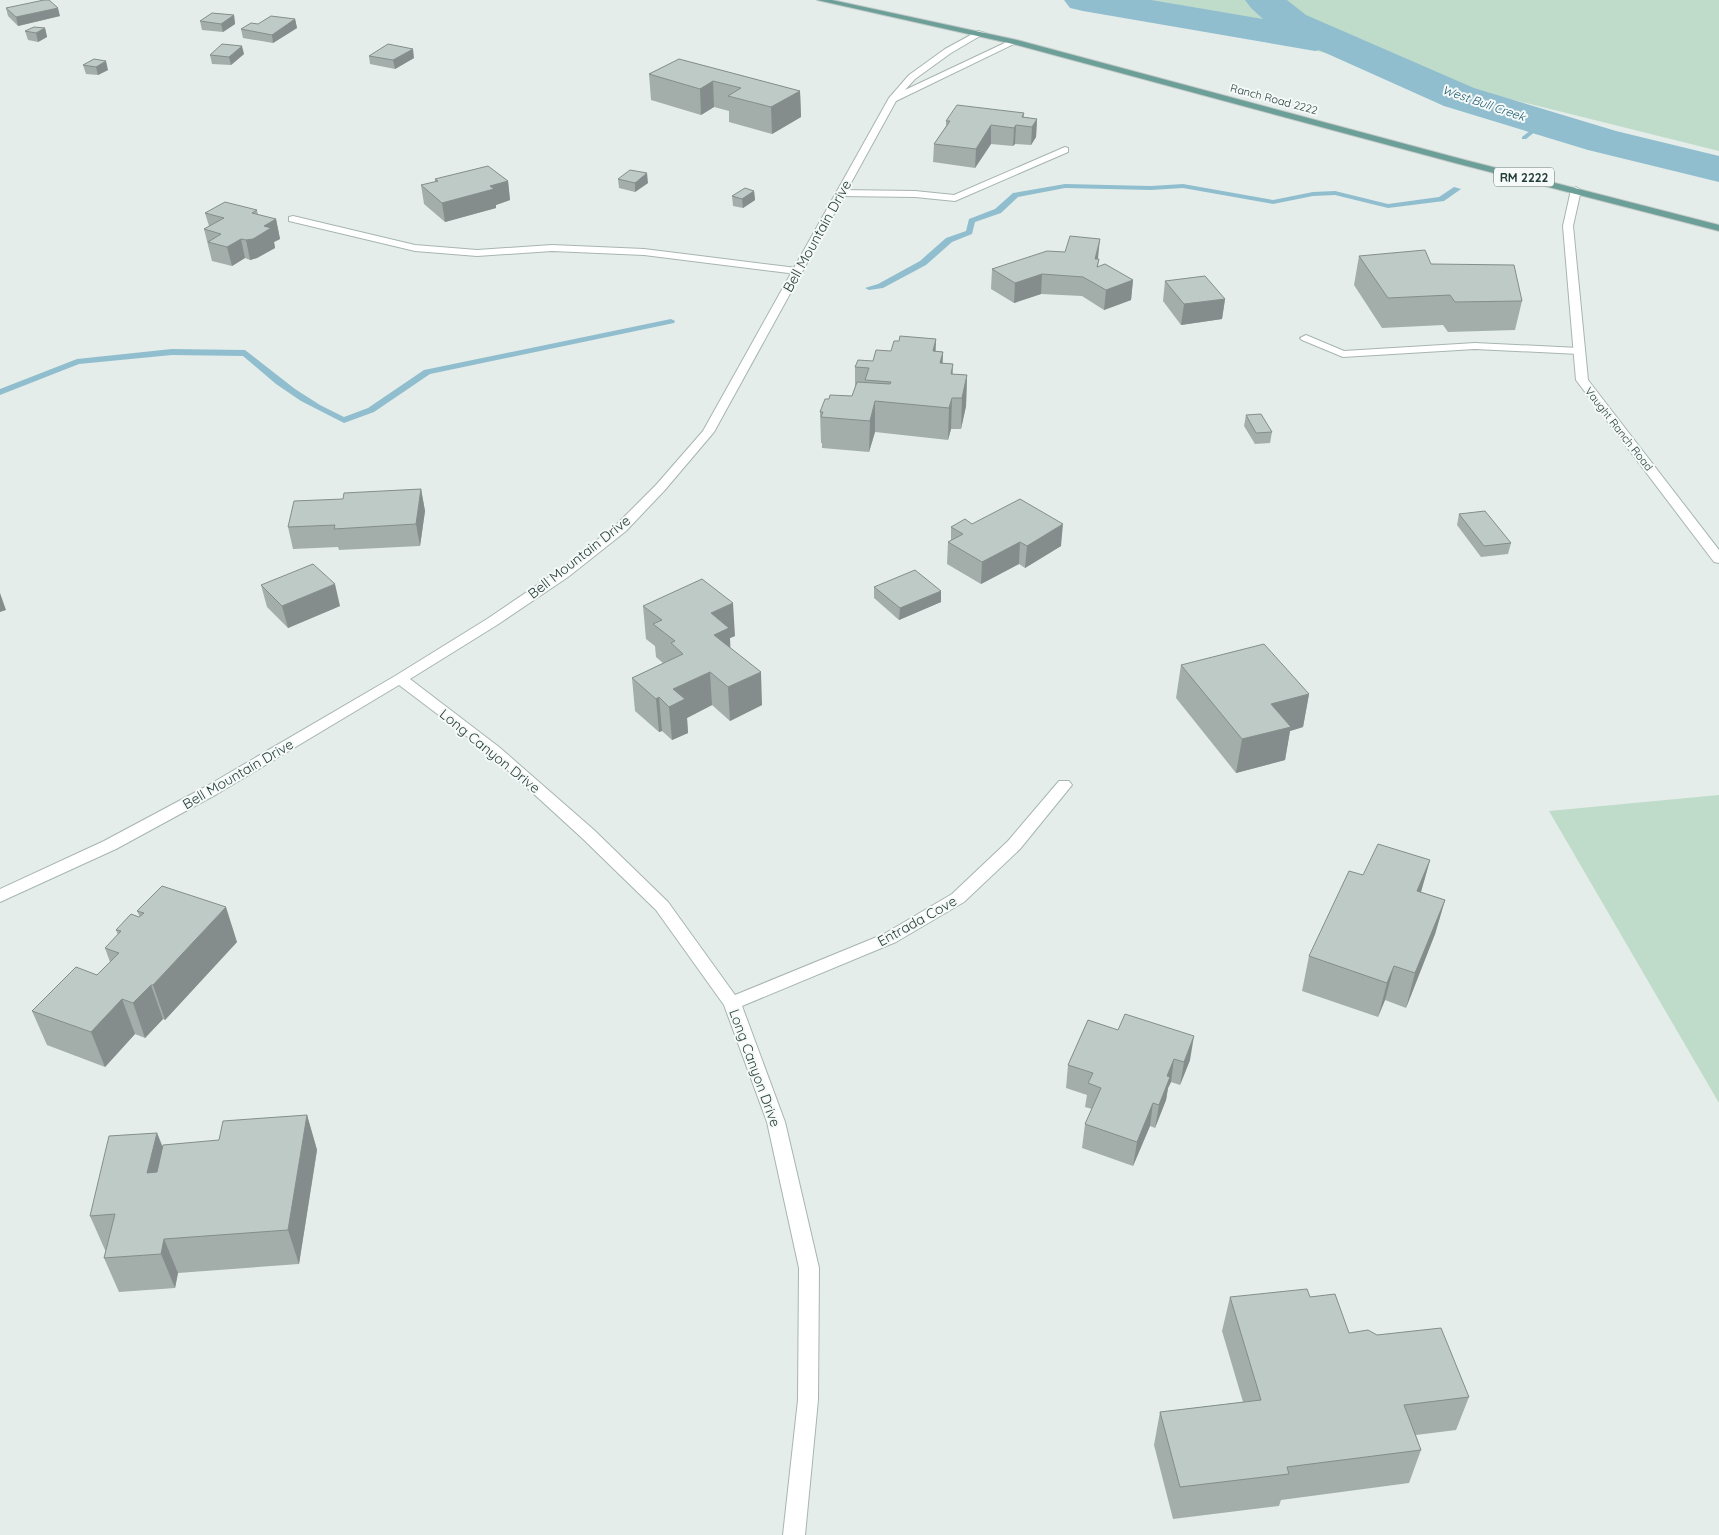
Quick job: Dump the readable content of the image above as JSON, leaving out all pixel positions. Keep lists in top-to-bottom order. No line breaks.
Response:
{"streets":{"main road":["Ranch Road 2222","RM 2222"],"street":["Bell Mountain Drive","Vaught Ranch Road","Long Canyon Drive","Entrada Cove"]},"crossings":[["Ranch Road 2222","Bell Mountain Drive"],["Ranch Road 2222","Vaught Ranch Road"],["Bell Mountain Drive","Long Canyon Drive"],["Long Canyon Drive","Entrada Cove"]],"water":["West Bull Creek"]}
